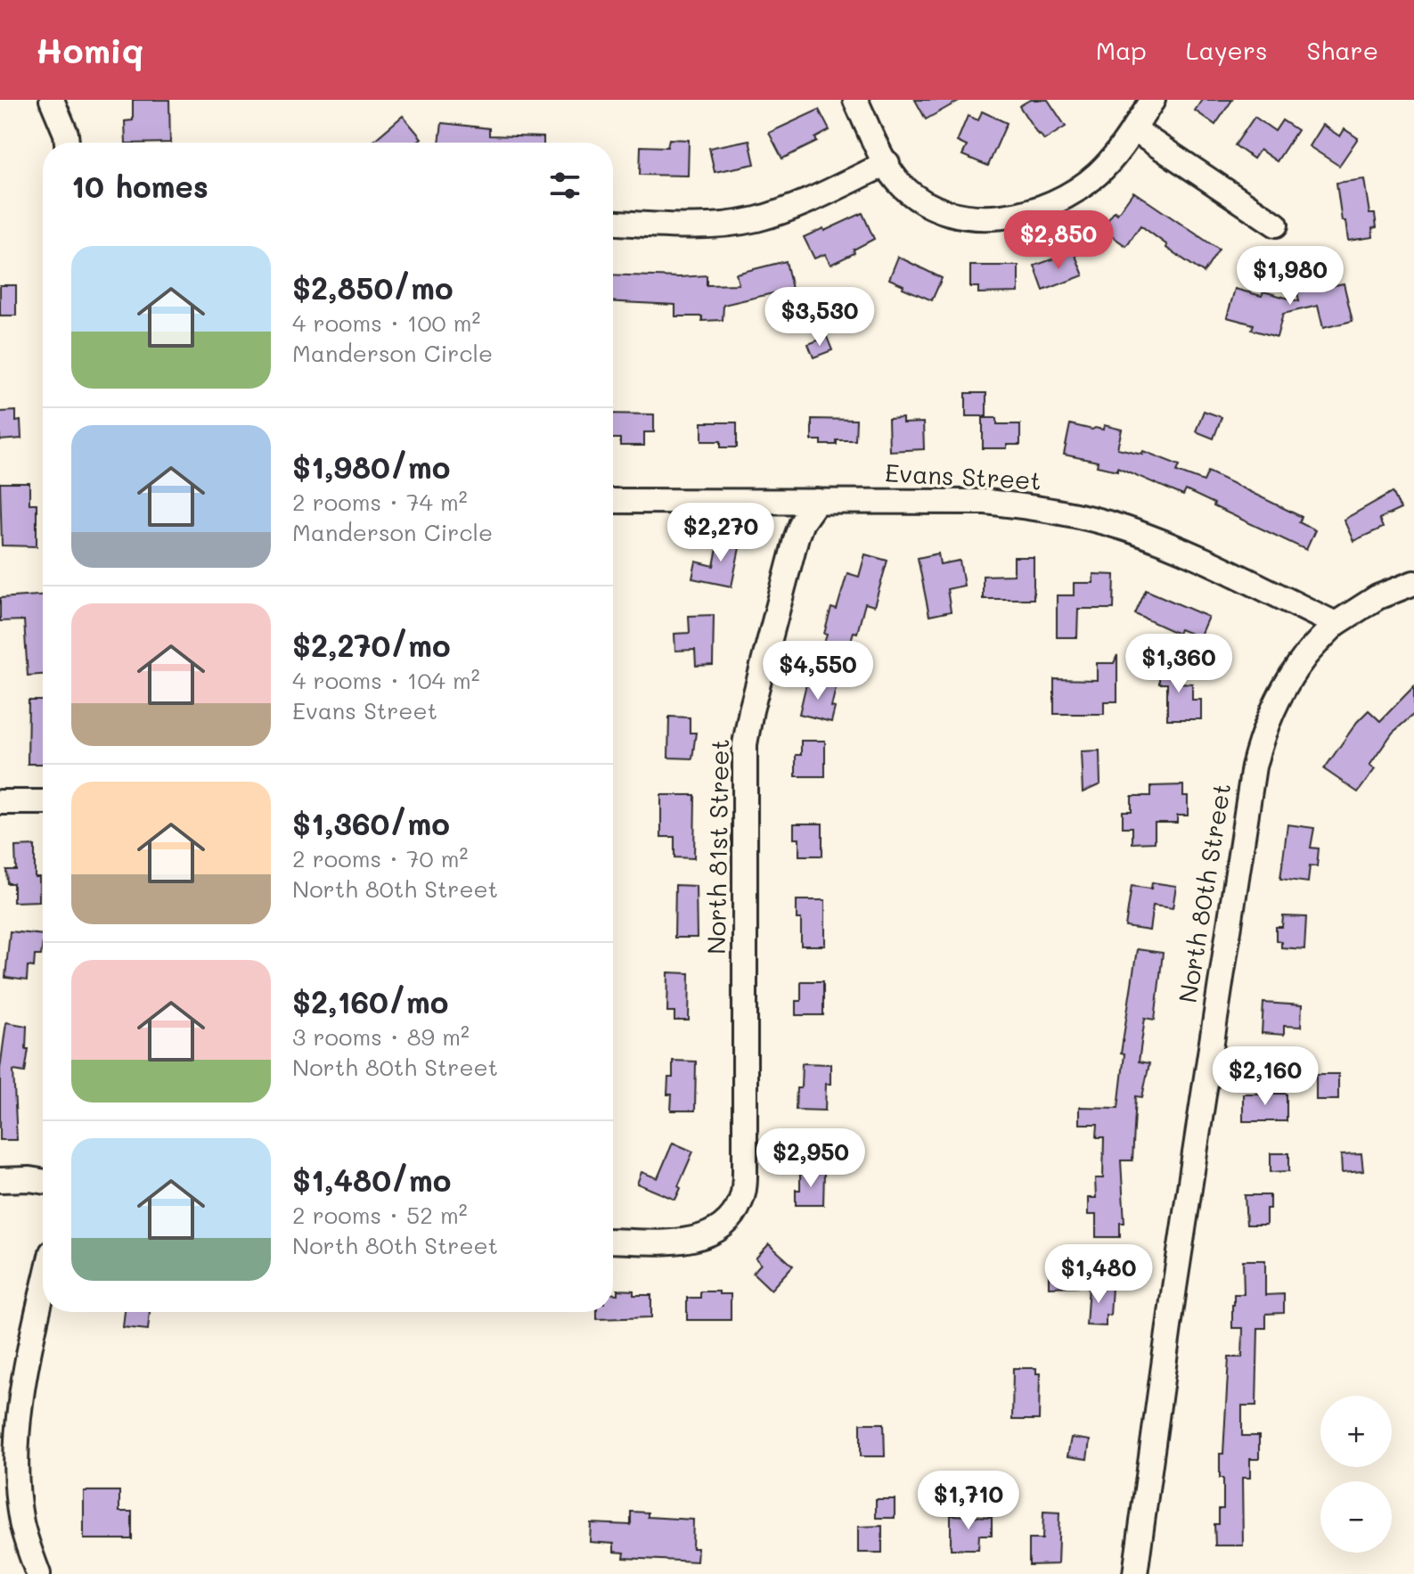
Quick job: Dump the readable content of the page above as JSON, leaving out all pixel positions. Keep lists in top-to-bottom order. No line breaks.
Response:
{"streets":{"street":["Evans Street","North 81st Street","North 80th Street"]},"crossings":[["Evans Street","North 81st Street"],["Evans Street","North 80th Street"]],"page":{"header":"Homiq","nav":["Map","Layers","Share"],"heading":"10 homes","price":["$2,850","$1,980","$3,530","$2,270","$1,360","$4,550","$2,160","$2,950","$1,480","$1,710"],"list":[{"name":"$2,850/mo","note":"4 rooms · 100 m² · Manderson Circle"},{"name":"$1,980/mo","note":"2 rooms · 74 m² · Manderson Circle"},{"name":"$2,270/mo","note":"4 rooms · 104 m² · Evans Street"},{"name":"$1,360/mo","note":"2 rooms · 70 m² · North 80th Street"},{"name":"$2,160/mo","note":"3 rooms · 89 m² · North 80th Street"},{"name":"$1,480/mo","note":"2 rooms · 52 m² · North 80th Street"}],"map_buttons":["+","−"]}}
